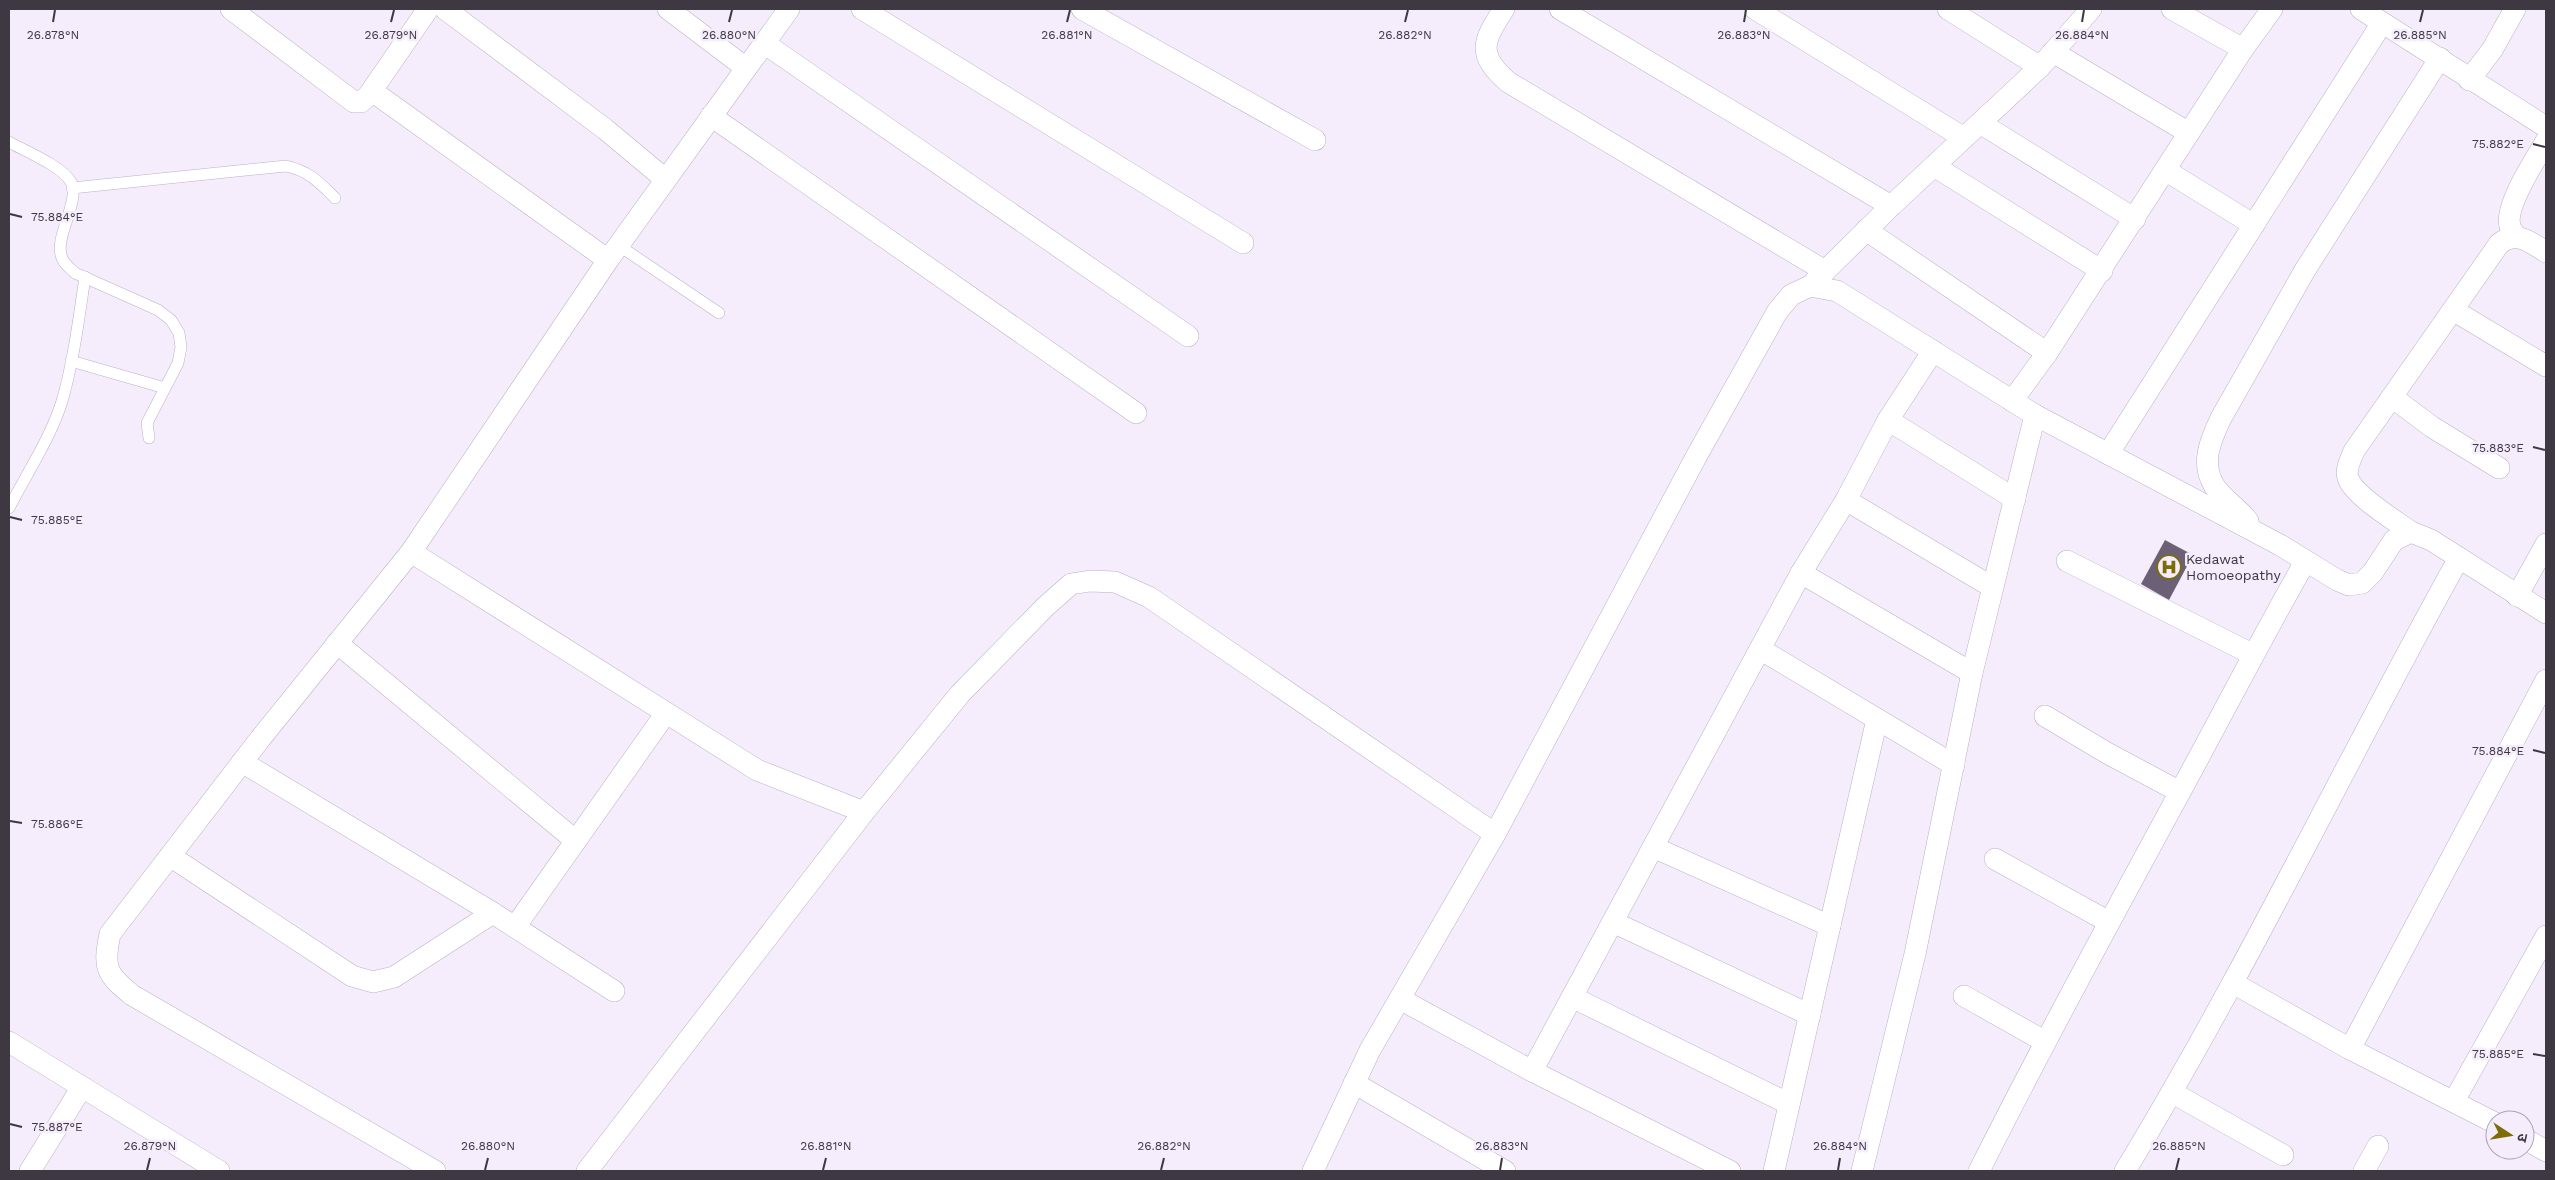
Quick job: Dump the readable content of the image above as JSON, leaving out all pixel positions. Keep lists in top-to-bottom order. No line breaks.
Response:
{"places":{"hospital":["Kedawat Homoeopathy"]},"north":"right","coordinates":["26.878°N","26.879°N","26.880°N","26.881°N","26.882°N","26.883°N","26.884°N","26.885°N","75.882°E","75.884°E","75.883°E","75.885°E","75.886°E","75.887°E"]}
